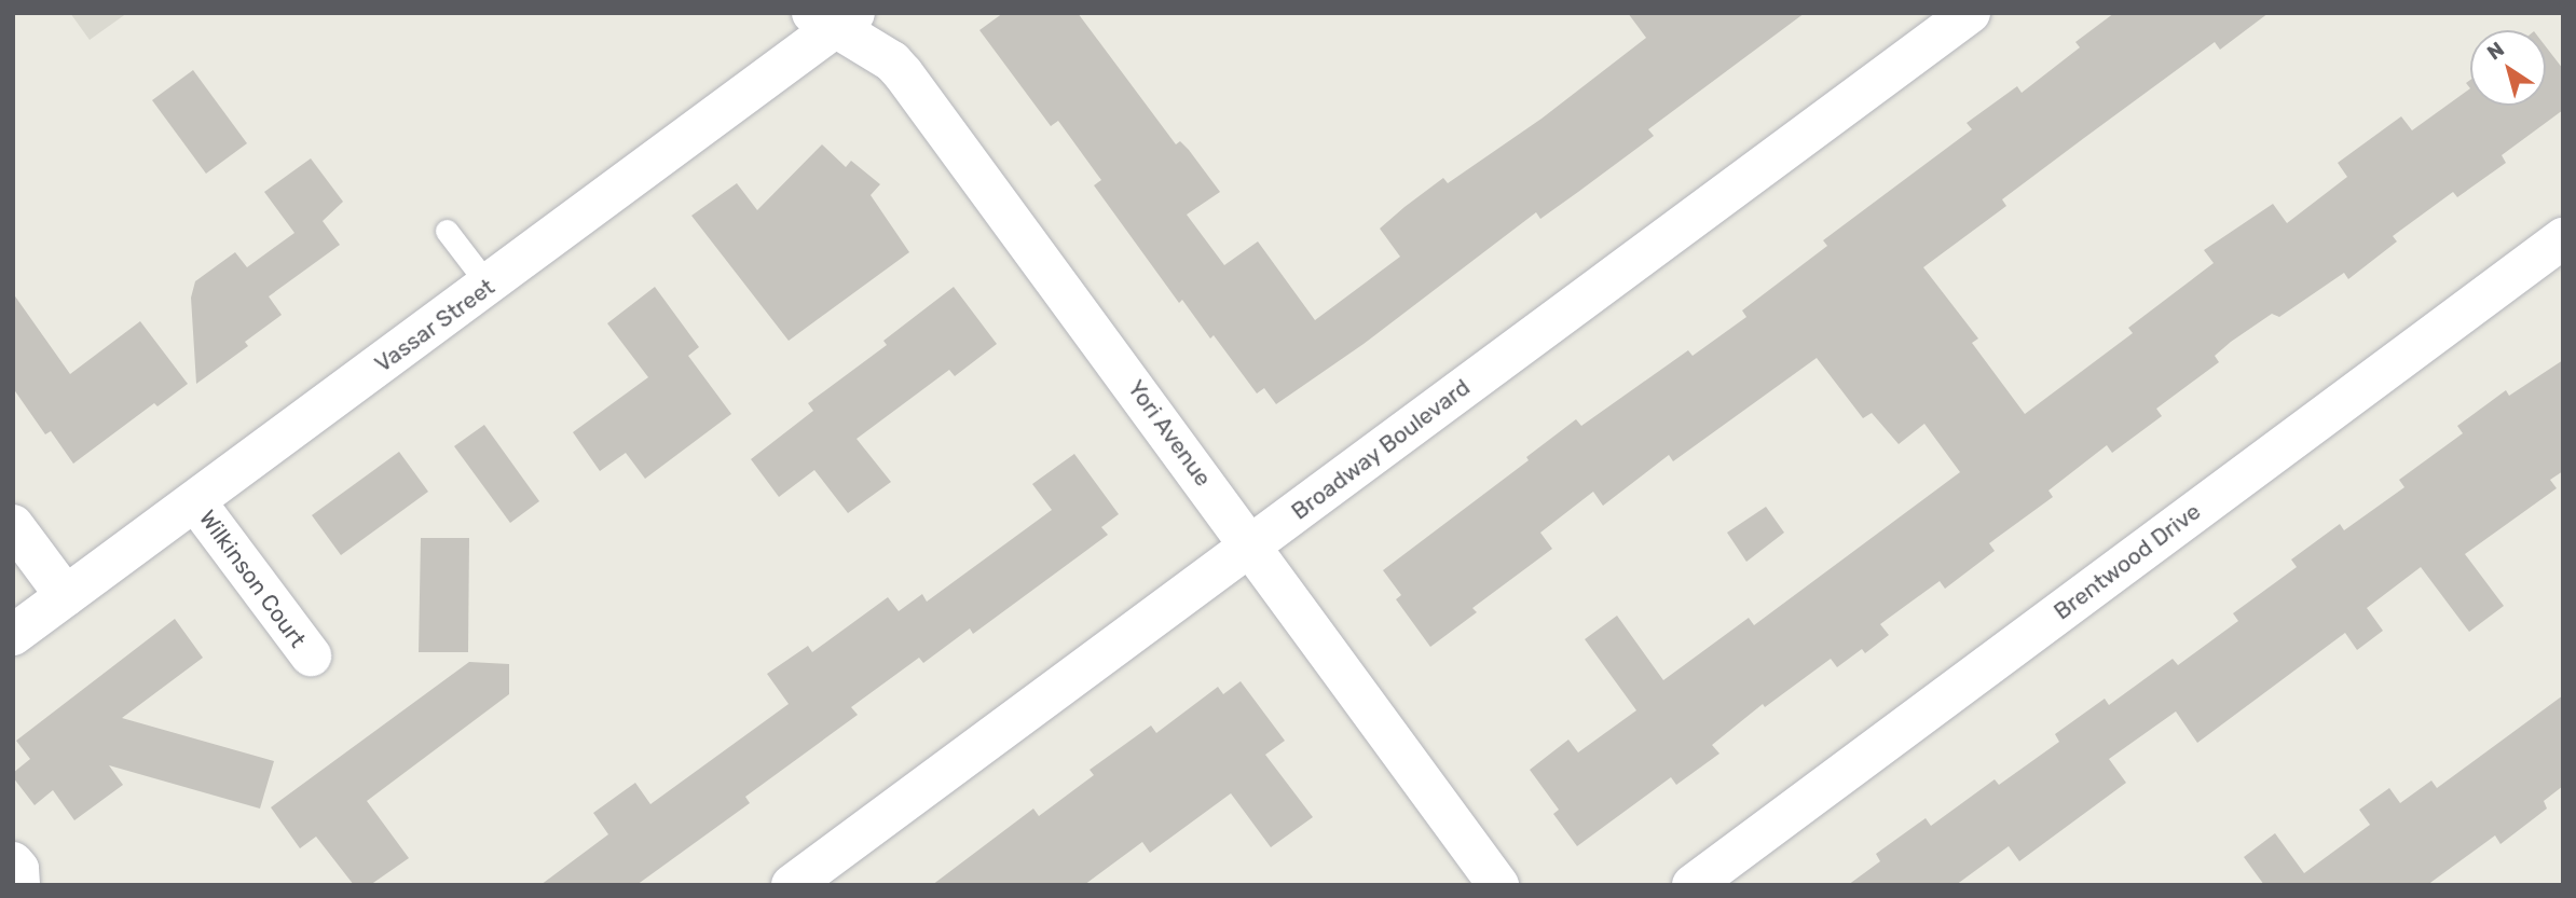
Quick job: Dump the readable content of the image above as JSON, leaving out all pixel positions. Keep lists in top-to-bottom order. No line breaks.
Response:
{"streets":{"street":["Vassar Street","Yori Avenue","Broadway Boulevard","Brentwood Drive","Wilkinson Court"]},"crossings":[["Vassar Street","Yori Avenue"],["Vassar Street","Wilkinson Court"],["Yori Avenue","Broadway Boulevard"]],"north":"top left"}
